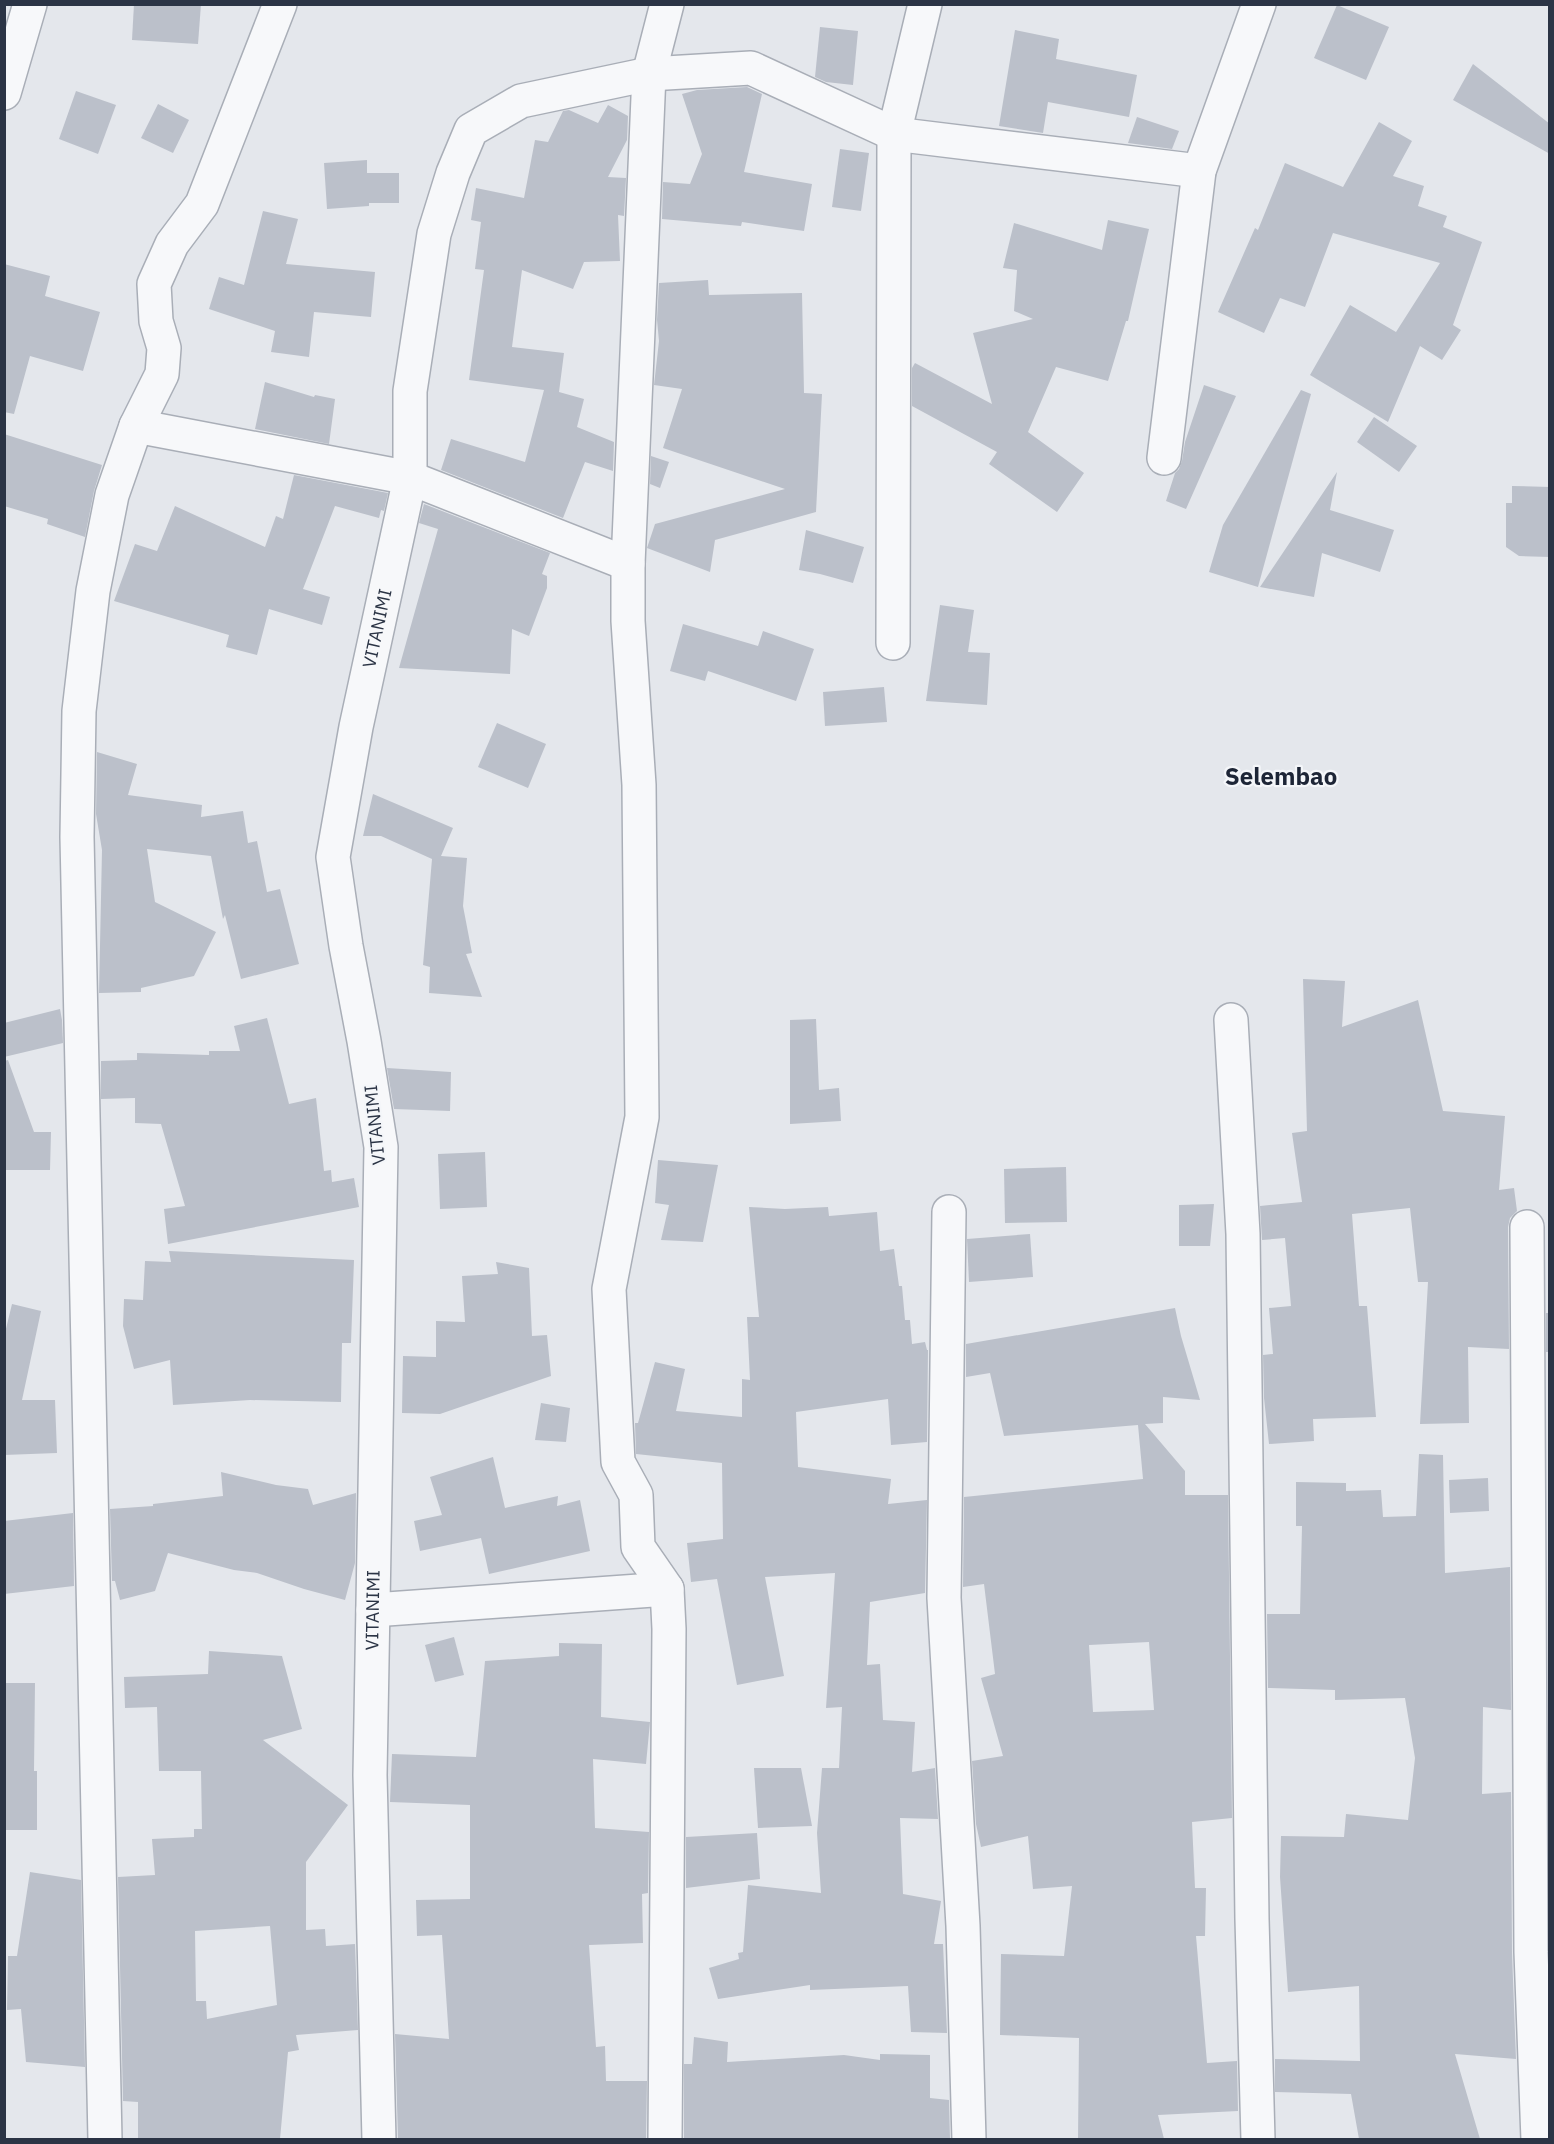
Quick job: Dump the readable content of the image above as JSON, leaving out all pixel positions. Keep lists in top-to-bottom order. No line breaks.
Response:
{"streets":{"street":["VITANIMI"]},"districts":["Selembao"]}
